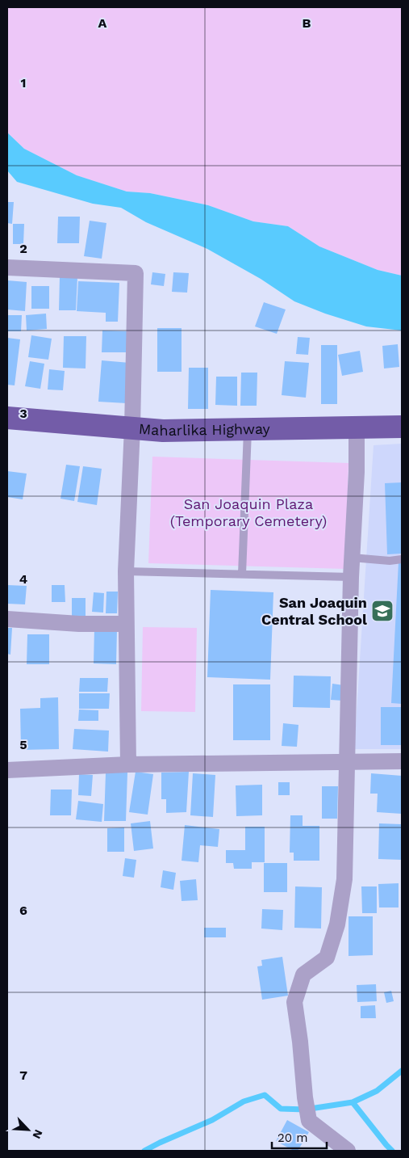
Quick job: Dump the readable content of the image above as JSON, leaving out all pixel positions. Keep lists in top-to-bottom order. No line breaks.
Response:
{"streets":{"highway":["Maharlika Highway"]},"parks":["San Joaquin Plaza (Temporary Cemetery)"],"places":{"school or university":["San Joaquin Central School"]},"scale_bar":"20 m","north":"bottom right","grid":{"columns":["A","B"],"rows":["1","2","3","4","5","6","7"]}}
